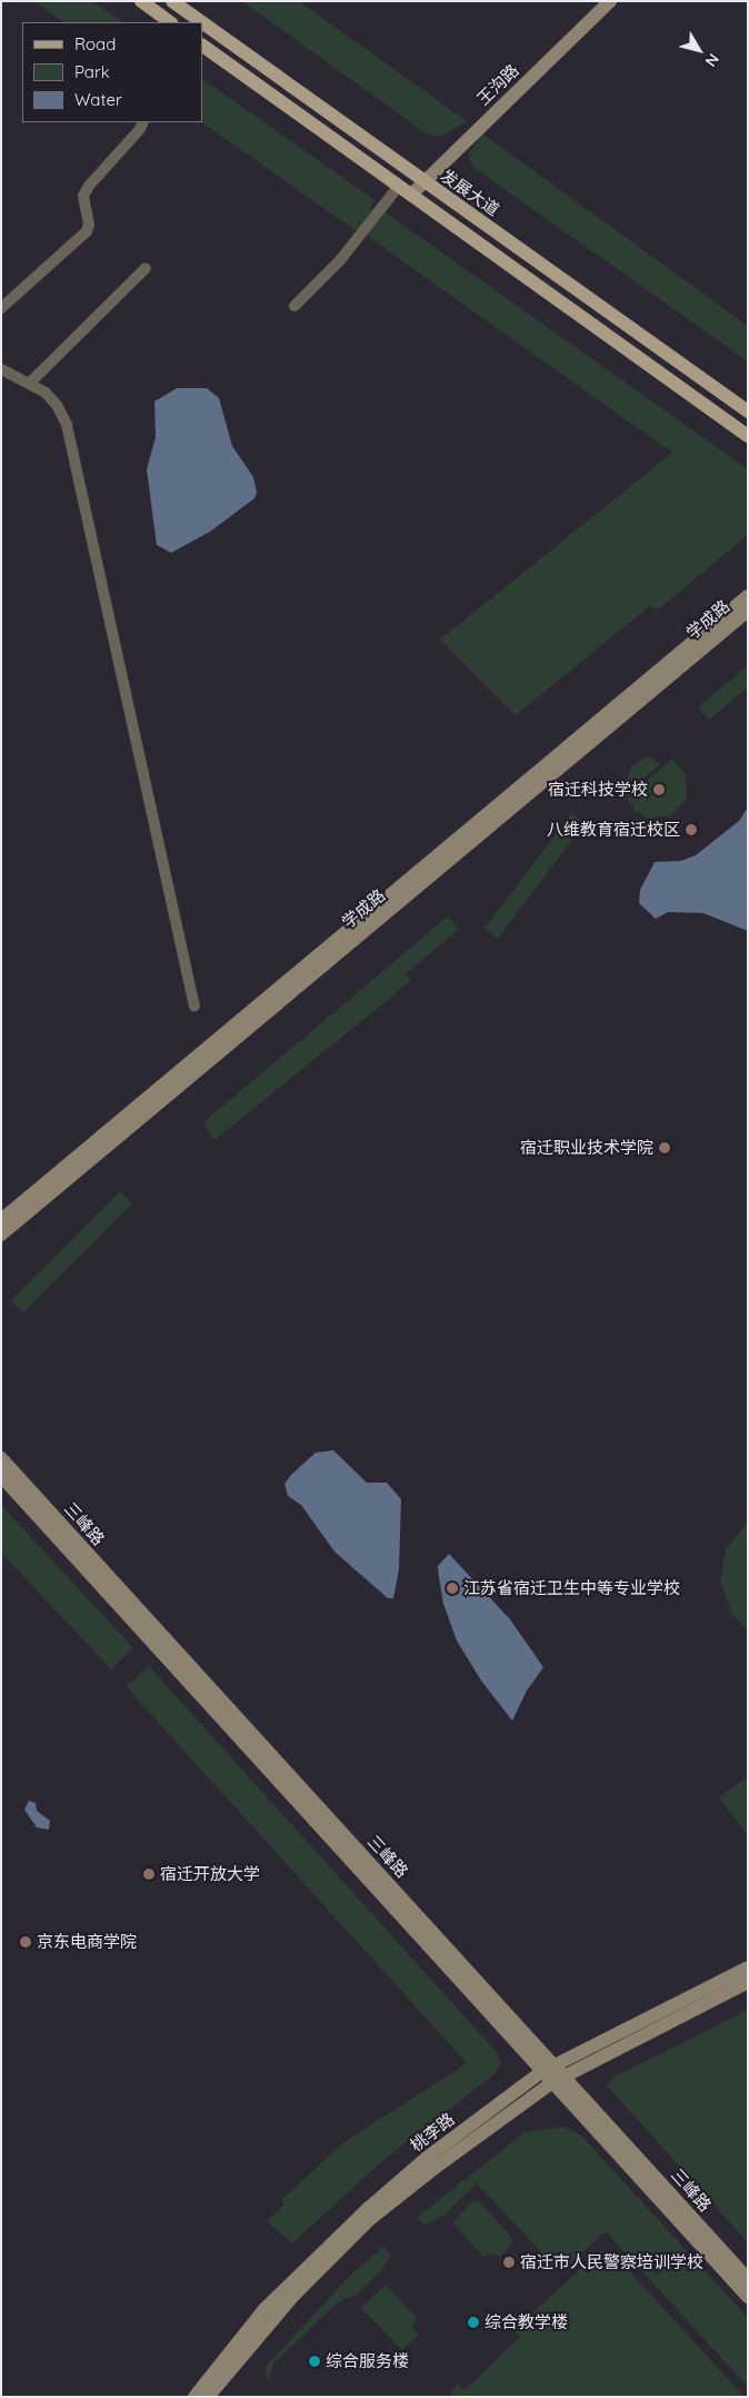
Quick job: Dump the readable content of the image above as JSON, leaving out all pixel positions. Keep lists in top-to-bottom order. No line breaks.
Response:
{"streets":{"main road":["王沟路","发展大道","学成路","三峰路","桃李路"]},"crossings":[["王沟路","发展大道"],["三峰路","桃李路"]],"places":["宿迁科技学校","八维教育宿迁校区","宿迁职业技术学院","江苏省宿迁卫生中等专业学校","宿迁开放大学","京东电商学院","宿迁市人民警察培训学校","综合教学楼","综合服务楼"],"legend":["Road","Park","Water"],"north":"bottom right"}
